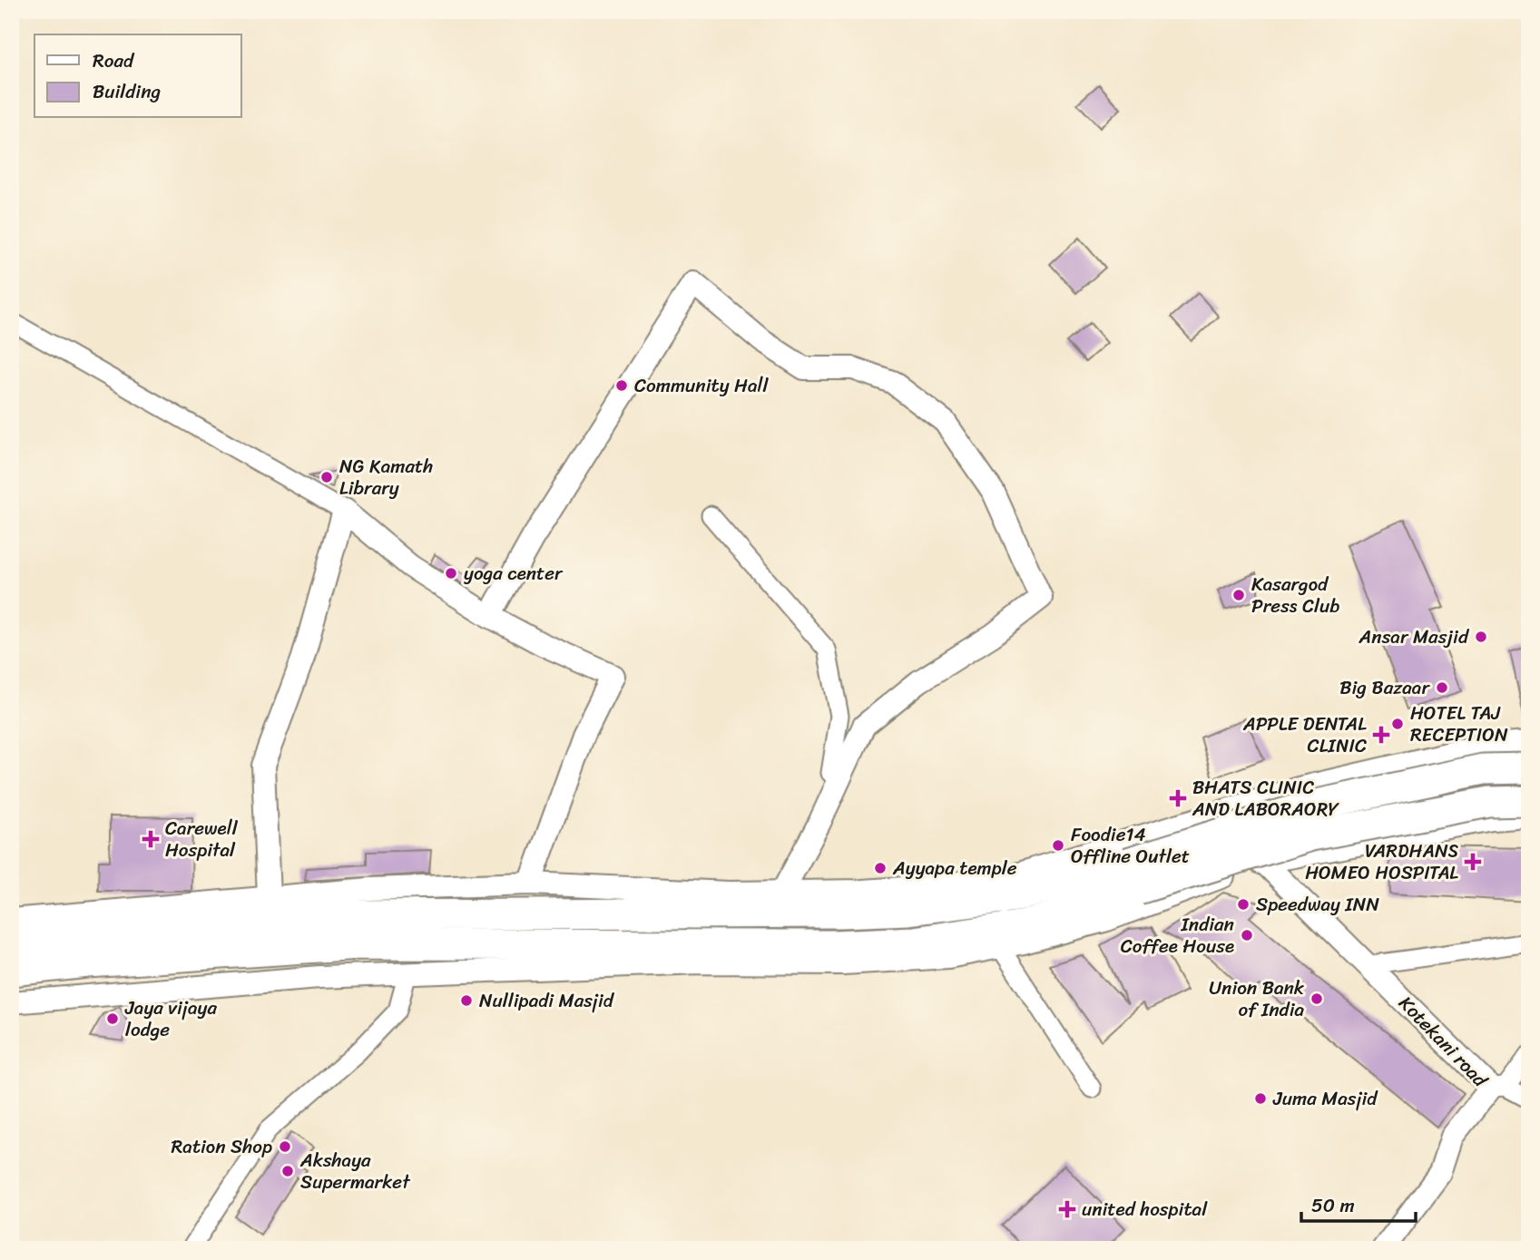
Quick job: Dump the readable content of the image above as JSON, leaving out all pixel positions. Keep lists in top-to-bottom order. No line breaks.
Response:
{"streets":{"street":["Kotekani road"]},"places":{"other":["Community Hall","NG Kamath Library","yoga center","Kasargod Press Club","Ansar Masjid","Big Bazaar","HOTEL TAJ RECEPTION","Foodie14 Offline Outlet","Ayyapa temple","Speedway INN","Indian Coffee House","Union Bank of India","Nullipadi Masjid","Jaya vijaya lodge","Juma Masjid","Ration Shop","Akshaya Supermarket"],"health":["APPLE DENTAL CLINIC","BHATS CLINIC AND LABORAORY","Carewell Hospital","VARDHANS HOMEO HOSPITAL","united hospital"]},"legend":["Road","Building"],"scale_bar":"50 m"}
